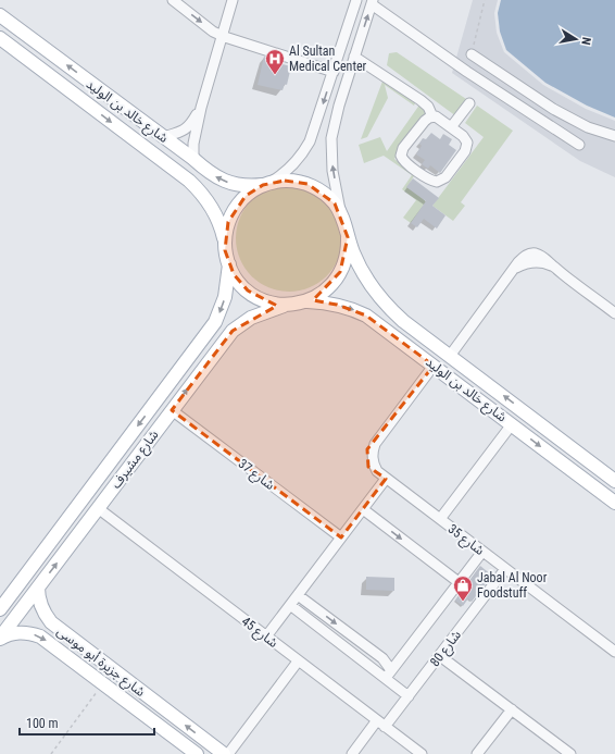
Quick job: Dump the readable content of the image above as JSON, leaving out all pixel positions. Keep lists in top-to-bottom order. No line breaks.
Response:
{"streets":{"main road":["شارع خالد بن الوليد","شارع مشيرف","شارع جزيرة أبو موسى"],"street":["شارع 37","شارع 35","شارع 45","شارع 80"]},"crossings":[["شارع خالد بن الوليد","شارع مشيرف"],["شارع خالد بن الوليد","شارع 35"],["شارع مشيرف","شارع 37"],["شارع مشيرف","شارع 45"],["شارع مشيرف","شارع جزيرة أبو موسى"],["شارع 35","شارع 80"],["شارع 45","شارع 80"]],"places":{"hospital":["Al Sultan Medical Center"],"shop":["Jabal Al Noor Foodstuff"]},"scale_bar":"100 m","north":"right"}
